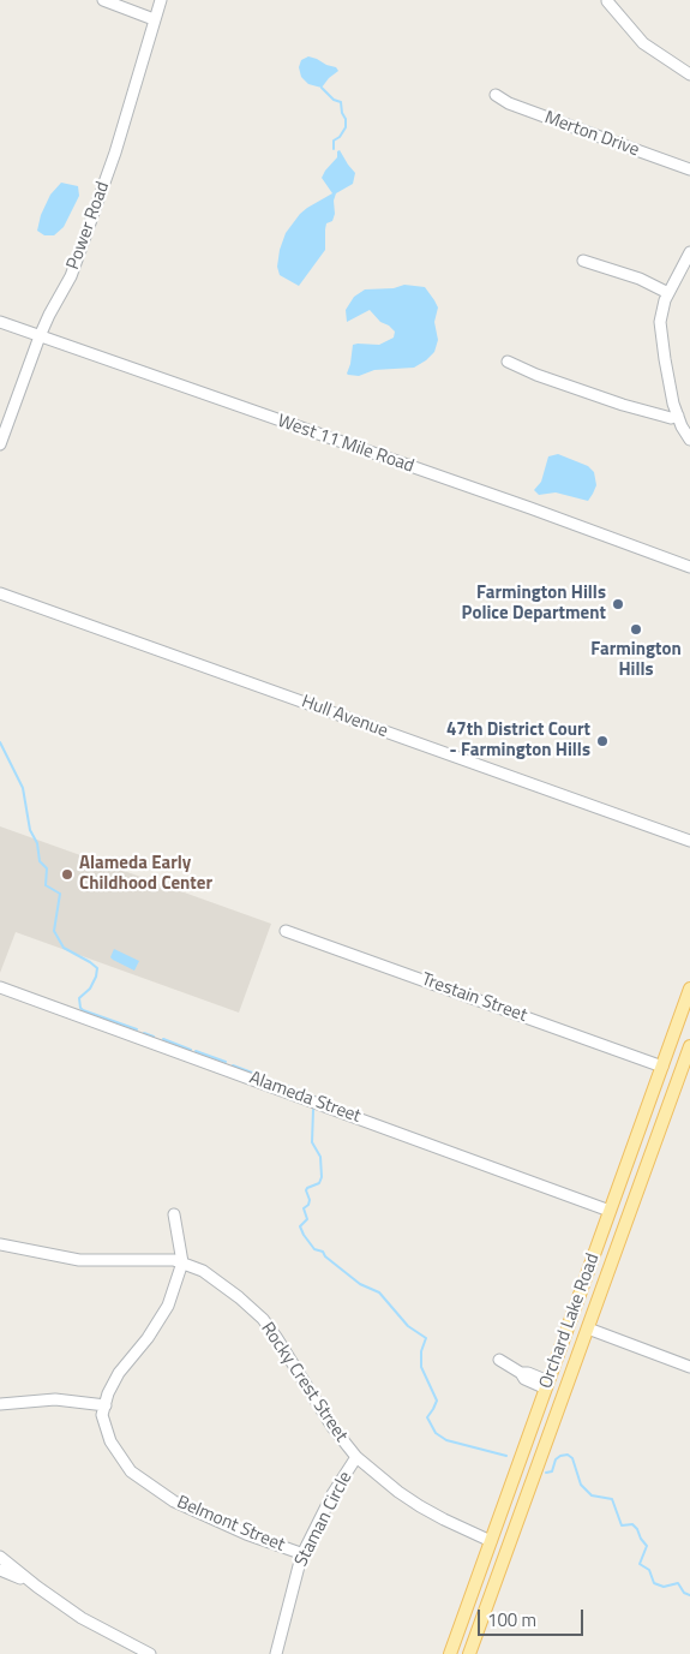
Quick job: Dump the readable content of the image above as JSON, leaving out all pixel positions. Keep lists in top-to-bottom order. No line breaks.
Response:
{"streets":{"main road":["Orchard Lake Road"],"street":["Merton Drive","Power Road","West 11 Mile Road","Hull Avenue","Trestain Street","Alameda Street","Rocky Crest Street","Staman Circle","Belmont Street"]},"crossings":[["Power Road","West 11 Mile Road"],["Trestain Street","Orchard Lake Road"],["Alameda Street","Orchard Lake Road"],["Orchard Lake Road","Rocky Crest Street"],["Rocky Crest Street","Staman Circle"],["Staman Circle","Belmont Street"]],"places":["Farmington Hills Police Department","Farmington Hills","47th District Court - Farmington Hills","Alameda Early Childhood Center"],"scale_bar":"100 m"}
